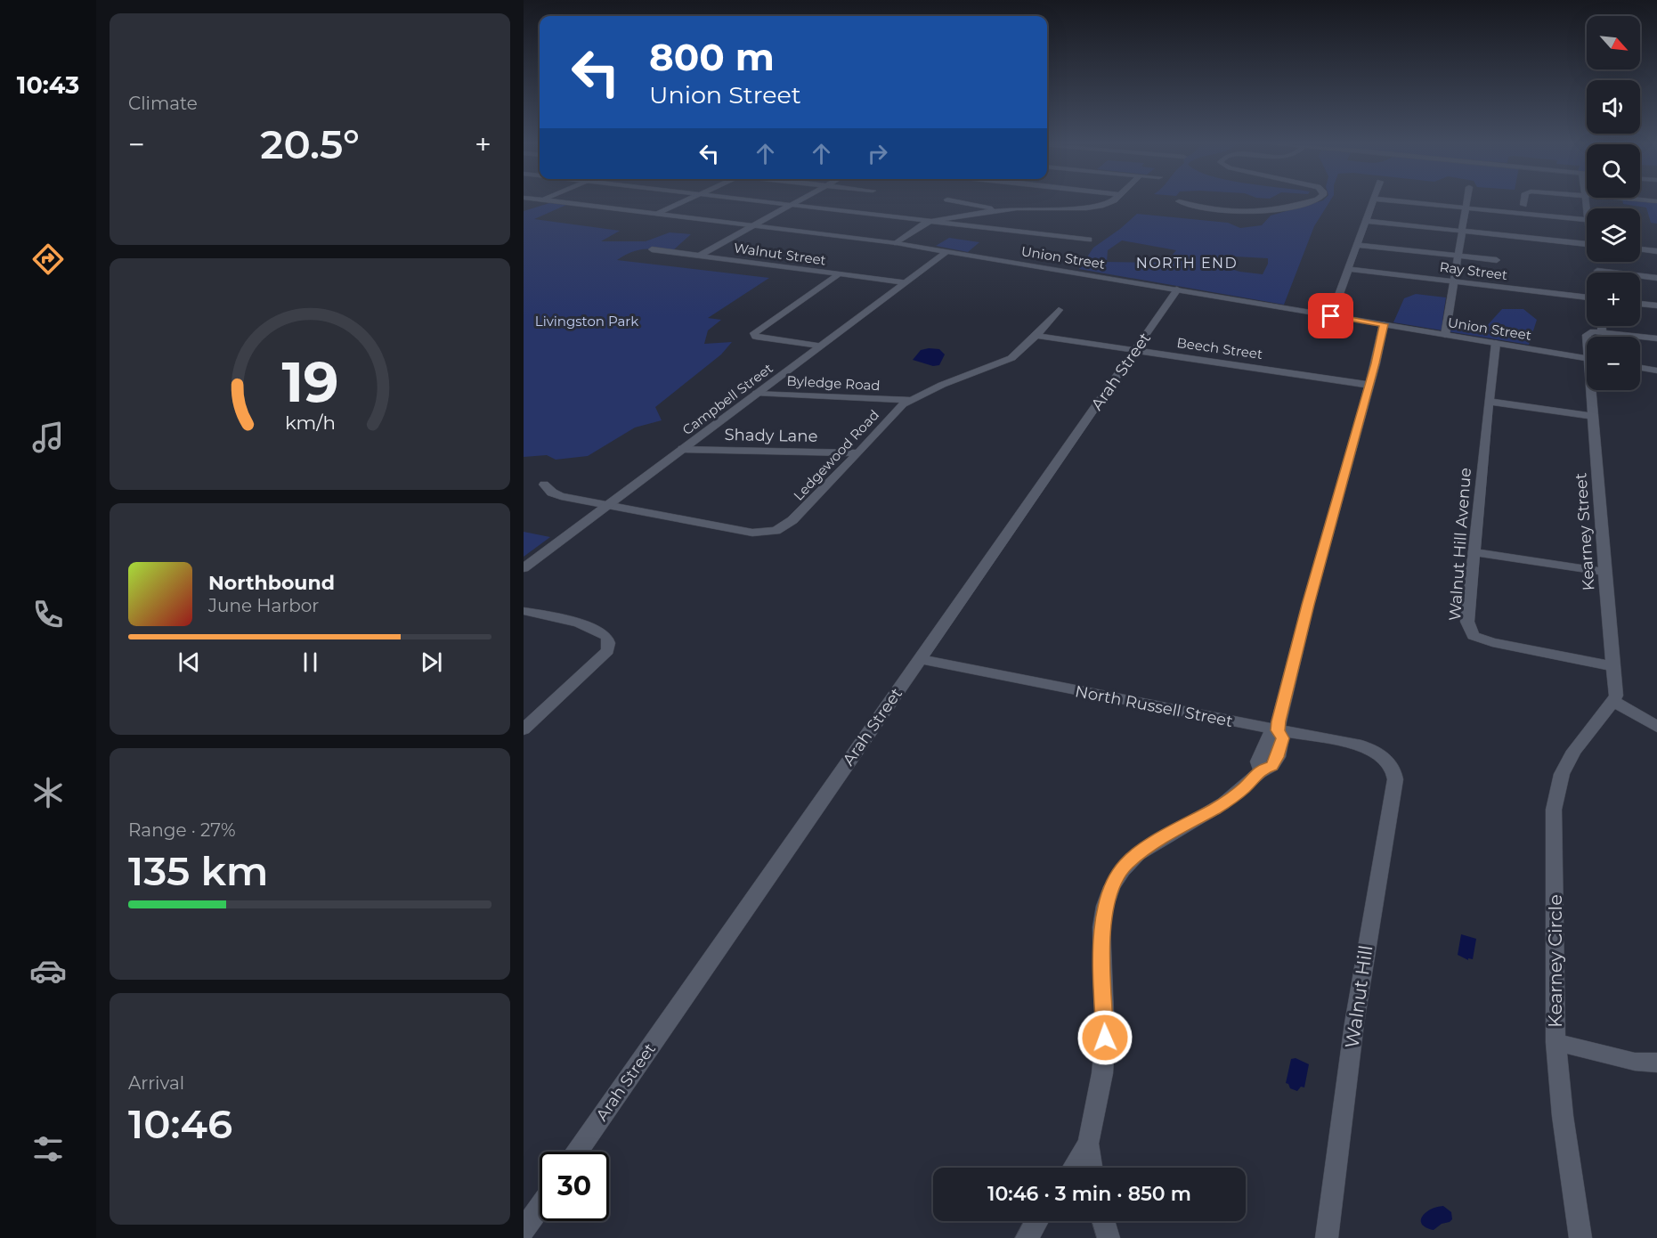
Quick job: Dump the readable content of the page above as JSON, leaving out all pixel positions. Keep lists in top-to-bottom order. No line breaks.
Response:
{"streets":{"street":["Walnut Street","Union Street","Ray Street","Beech Street","Arah Street","Byledge Road","Campbell Street","Shady Lane","Ledgewood Road","Kearney Street","Walnut Hill Avenue","North Russell Street","Kearney Circle","Walnut Hill"]},"crossings":[["Walnut Street","Campbell Street"],["Union Street","Arah Street"],["Union Street","Campbell Street"],["Union Street","Walnut Hill Avenue"],["Beech Street","Arah Street"],["Beech Street","Ledgewood Road"],["Arah Street","North Russell Street"],["Byledge Road","Campbell Street"],["Byledge Road","Ledgewood Road"],["Campbell Street","Shady Lane"],["Campbell Street","Ledgewood Road"],["Shady Lane","Ledgewood Road"],["Kearney Street","Walnut Hill Avenue"],["Kearney Street","Kearney Circle"],["North Russell Street","Walnut Hill"]],"districts":["NORTH END"],"parks":["Livingston Park"],"north":"bottom right","page":{"tabs":"10:43","tile":["Climate",["Range · 27%","135 km"],["Arrival","10:46"]],"map_buttons":["+","−"],"turn":["800 m","Union Street"],"heat":["−","20.5°","+"],"song":["Northbound","June Harbor"],"limit":"30","trip":"10:46 · 3 min · 850 m","gauge":["19","km/h"]}}
